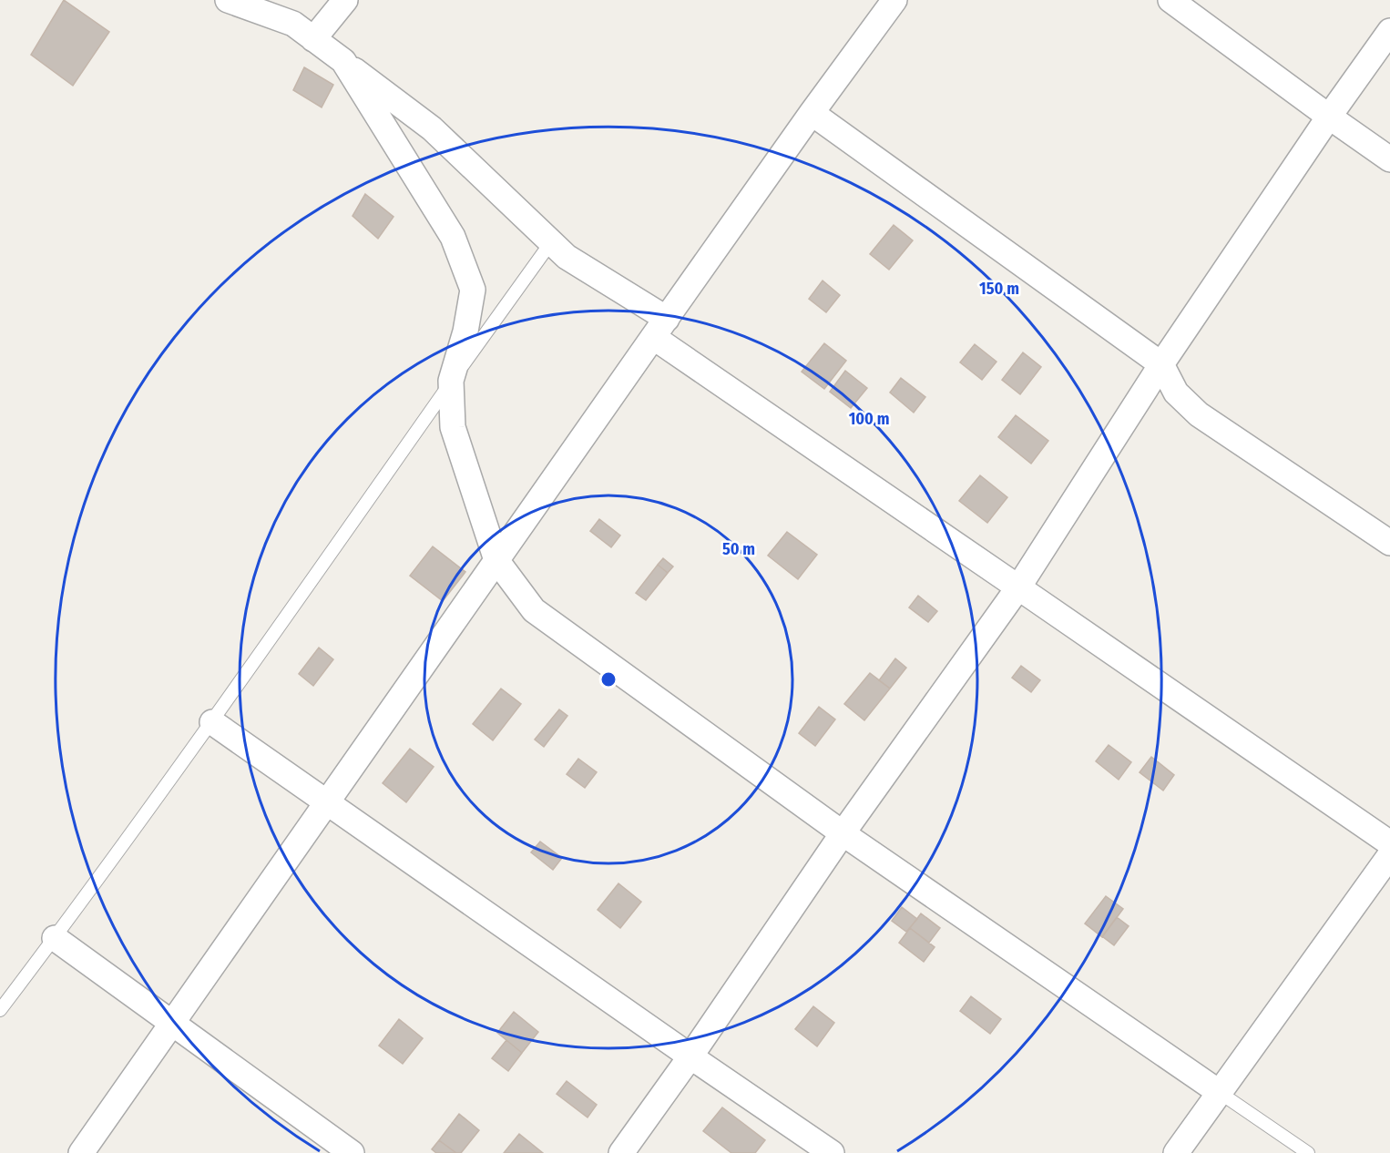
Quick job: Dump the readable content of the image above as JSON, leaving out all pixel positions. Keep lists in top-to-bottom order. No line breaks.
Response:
{"rings":["150 m","100 m","50 m"]}
